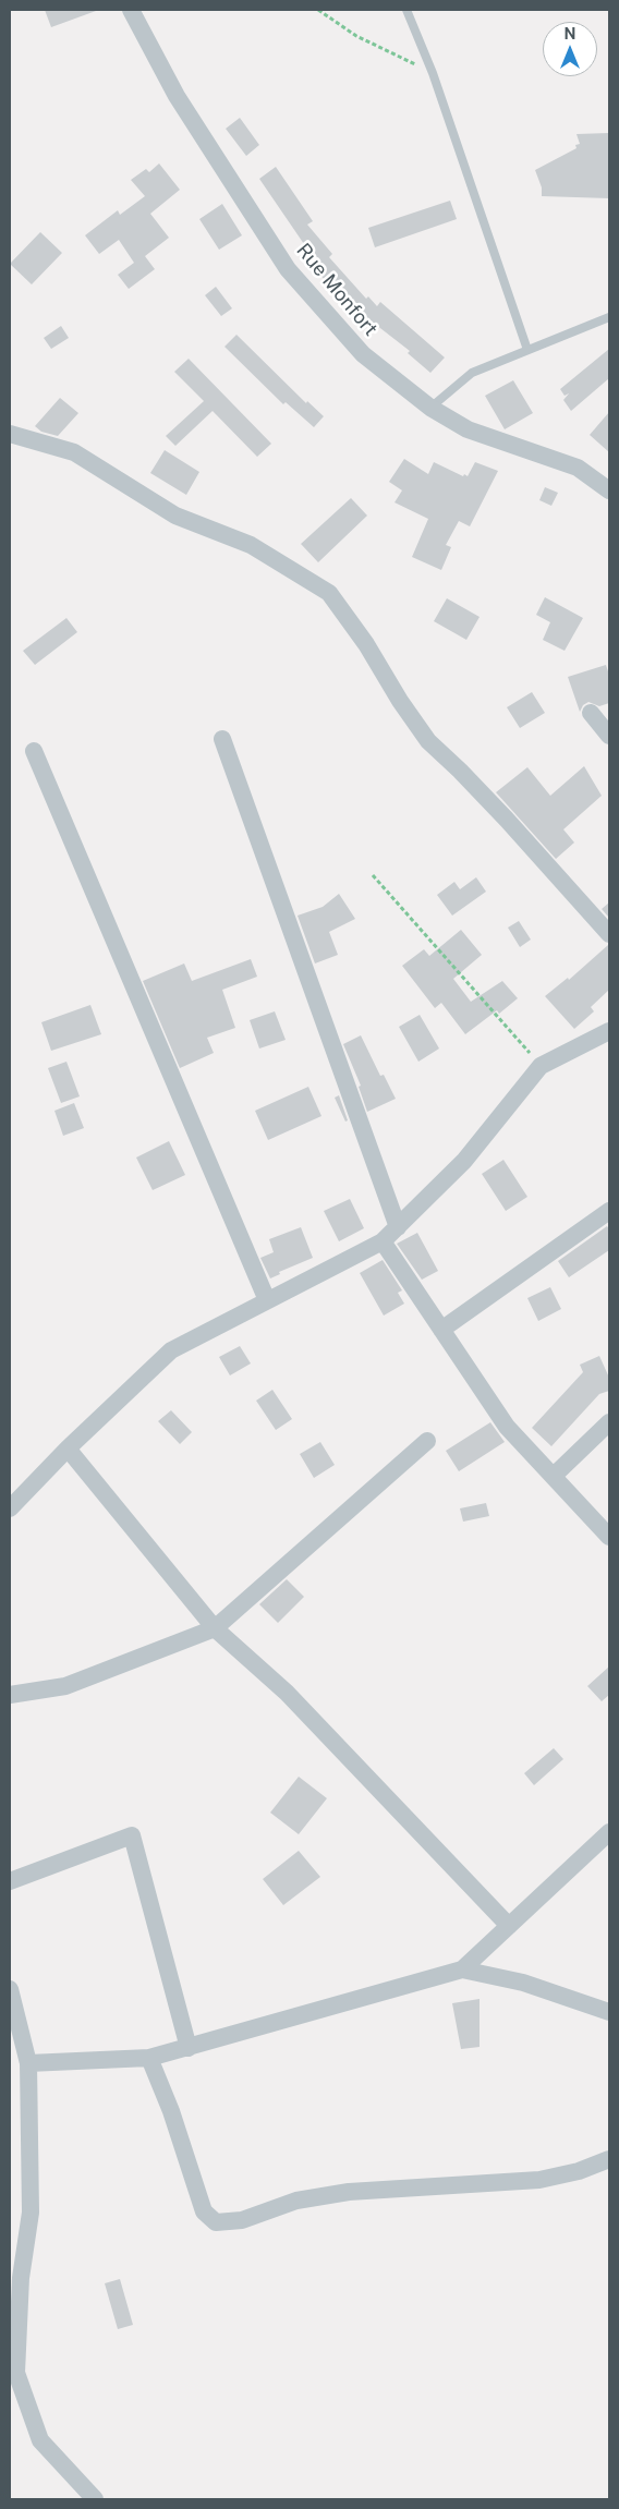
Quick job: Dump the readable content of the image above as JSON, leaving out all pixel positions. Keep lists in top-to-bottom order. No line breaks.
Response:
{"streets":{"street":["Rue Monfort"]},"north":"top"}
